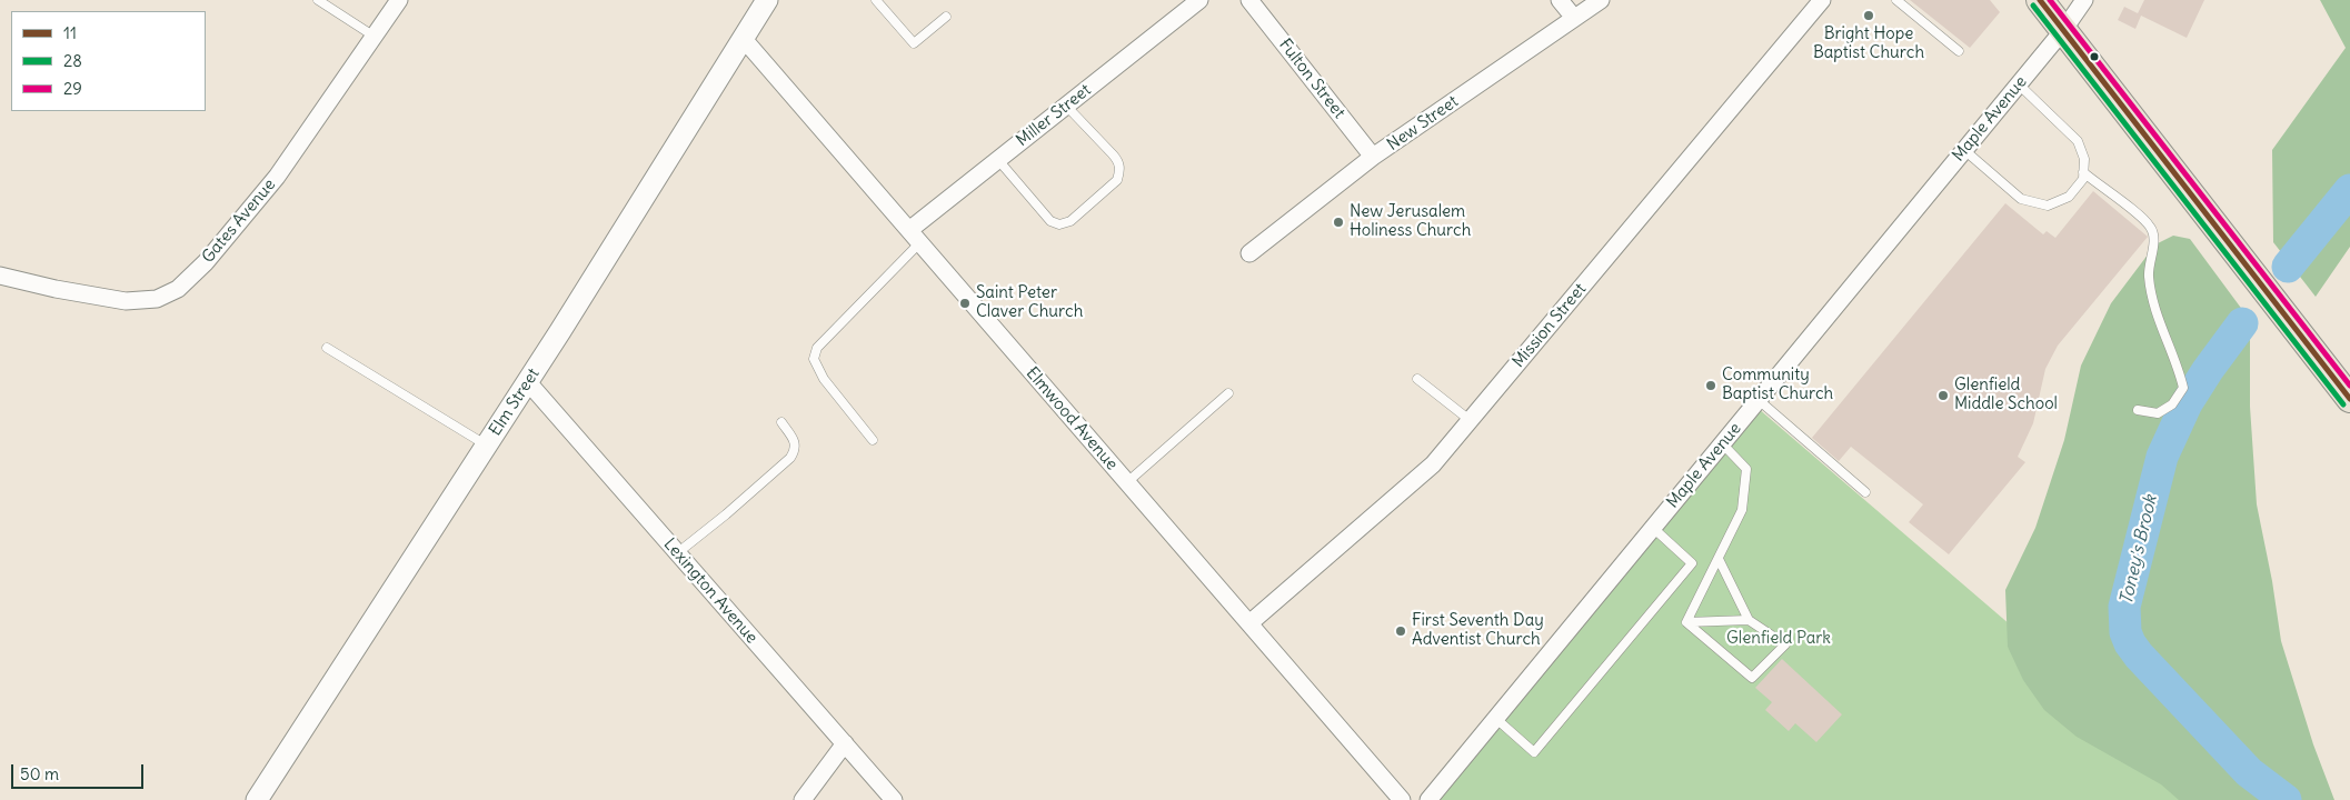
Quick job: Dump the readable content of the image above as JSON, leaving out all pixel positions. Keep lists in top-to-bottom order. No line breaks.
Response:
{"streets":{"street":["Fulton Street","Miller Street","Maple Avenue","New Street","Gates Avenue","Mission Street","Elm Street","Elmwood Avenue","Lexington Avenue"]},"crossings":[["Fulton Street","New Street"],["Miller Street","Elmwood Avenue"],["Mission Street","Elmwood Avenue"],["Elm Street","Elmwood Avenue"],["Elm Street","Lexington Avenue"]],"water":["Toney's Brook"],"parks":["Glenfield Park"],"places":["Bright Hope Baptist Church","New Jerusalem Holiness Church","Saint Peter Claver Church","Community Baptist Church","Glenfield Middle School","First Seventh Day Adventist Church"],"lines":["transit line 11","transit line 29","transit line 28"],"legend":["11","28","29"],"scale_bar":"50 m"}
